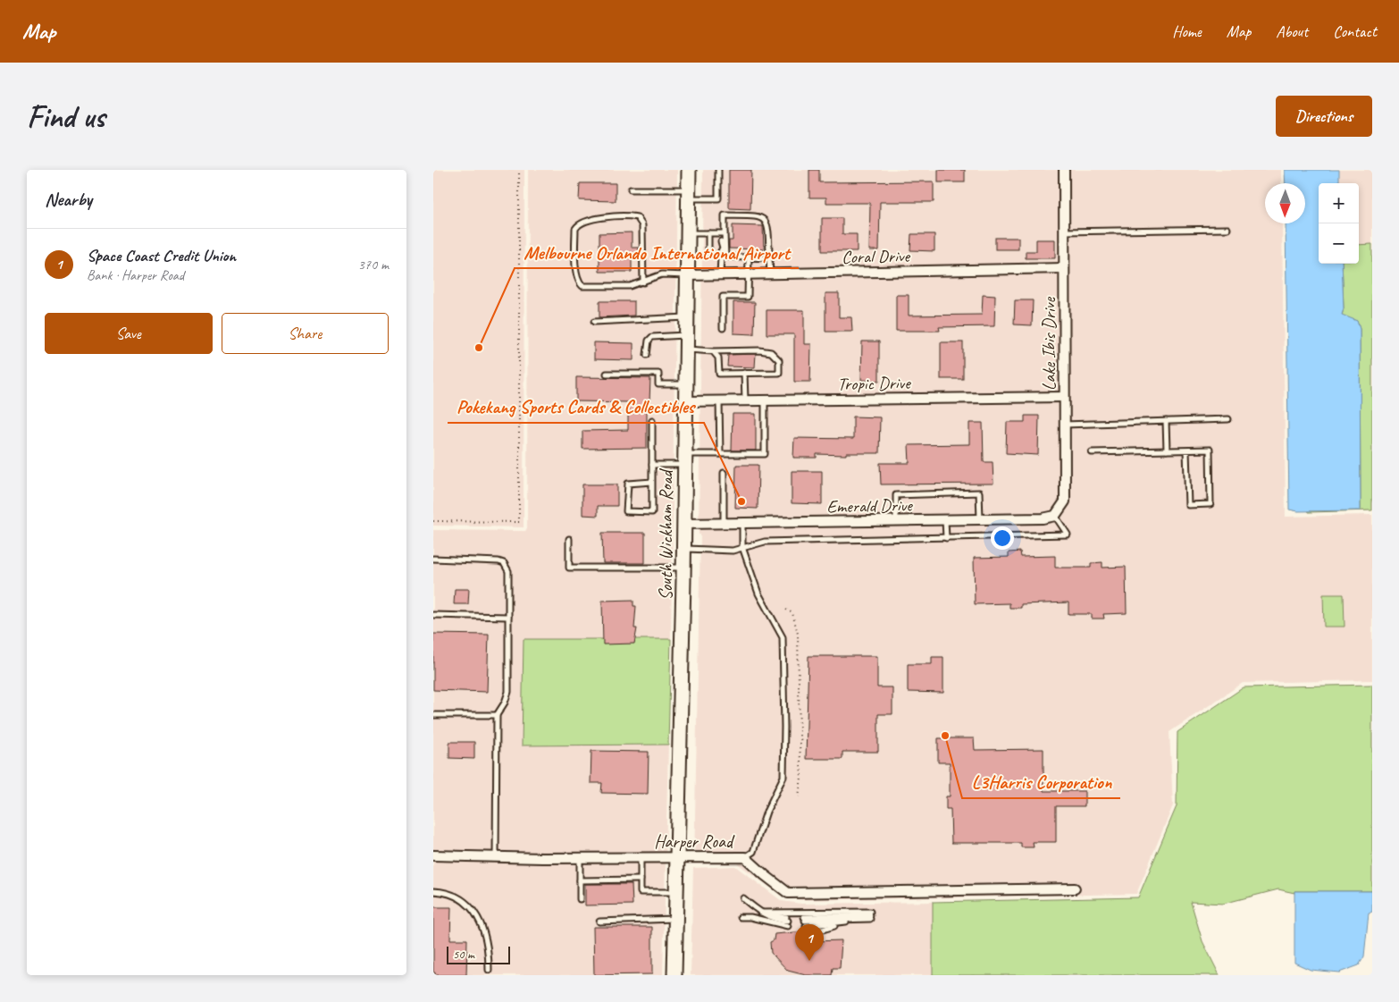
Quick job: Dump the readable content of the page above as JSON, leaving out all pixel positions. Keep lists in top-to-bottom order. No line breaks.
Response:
{"streets":{"main road":["South Wickham Road"],"street":["Coral Drive","Lake Ibis Drive","Tropic Drive","Emerald Drive","Harper Road"]},"crossings":[["Coral Drive","Lake Ibis Drive"],["Coral Drive","South Wickham Road"],["Lake Ibis Drive","Tropic Drive"],["Lake Ibis Drive","Emerald Drive"],["Tropic Drive","South Wickham Road"],["Emerald Drive","South Wickham Road"],["South Wickham Road","Harper Road"]],"places":["Melbourne Orlando International Airport","Pokekang Sports Cards & Collectibles","L3Harris Corporation"],"scale_bar":"50 m","north":"bottom","page":{"header":"Map","nav":["Home","Map","About","Contact"],"buttons":["Directions",["Save","Share"]],"title":"Find us","heading":"Nearby","map_buttons":["+","−"],"list":[{"mark":"1","name":"Space Coast Credit Union","note":"Bank · Harper Road","value":"370 m"}],"pins":"1","scale":"50 m"}}
